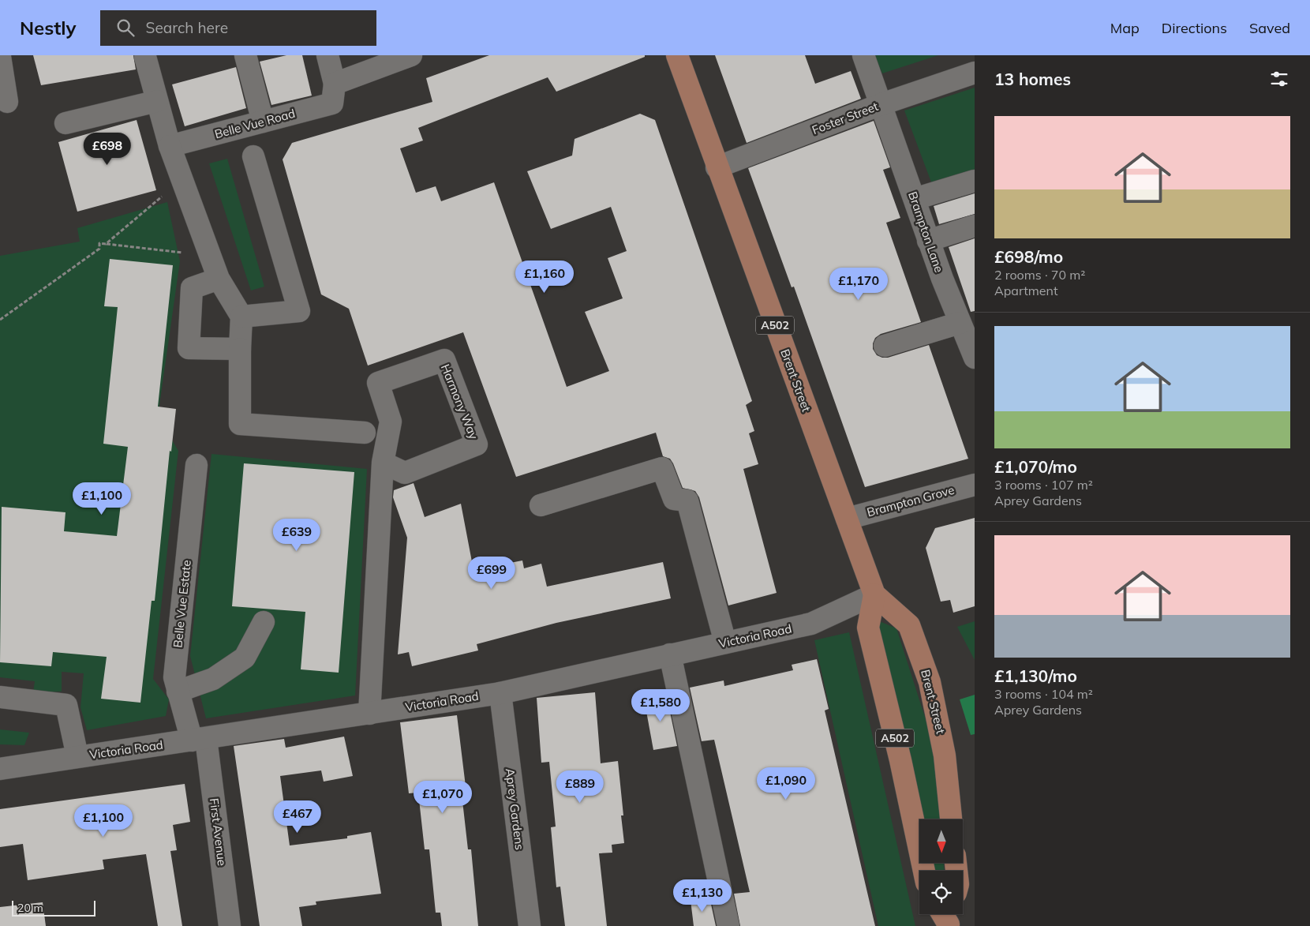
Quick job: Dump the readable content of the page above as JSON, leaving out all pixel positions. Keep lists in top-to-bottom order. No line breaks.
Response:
{"streets":{"main road":["A502","Brent Street"],"street":["Foster Street","Belle Vue Road","Brampton Lane","Harmony Way","Brampton Grove","Belle Vue Estate","Victoria Road","Aprey Gardens","First Avenue"]},"crossings":[["Foster Street","Brampton Lane"],["Foster Street","Brent Street"],["A502","Brent Street"],["A502","Victoria Road"],["Brent Street","Brampton Grove"],["Brent Street","Victoria Road"],["Harmony Way","Victoria Road"],["Belle Vue Estate","Victoria Road"],["Belle Vue Estate","First Avenue"],["Victoria Road","Aprey Gardens"],["Victoria Road","First Avenue"]],"scale_bar":"20 m","north":"bottom","page":{"header":"Nestly","search":"Search here","nav":["Map","Directions","Saved"],"heading":"13 homes","list":[{"name":"£698/mo","note":"2 rooms · 70 m² · Apartment"},{"name":"£1,070/mo","note":"3 rooms · 107 m² · Aprey Gardens"},{"name":"£1,130/mo","note":"3 rooms · 104 m² · Aprey Gardens"}],"price":["£698","£1,160","£1,170","£1,100","£639","£699","£1,580","£1,090","£889","£1,070","£467","£1,100","£1,130"],"scale":"20 m"}}
